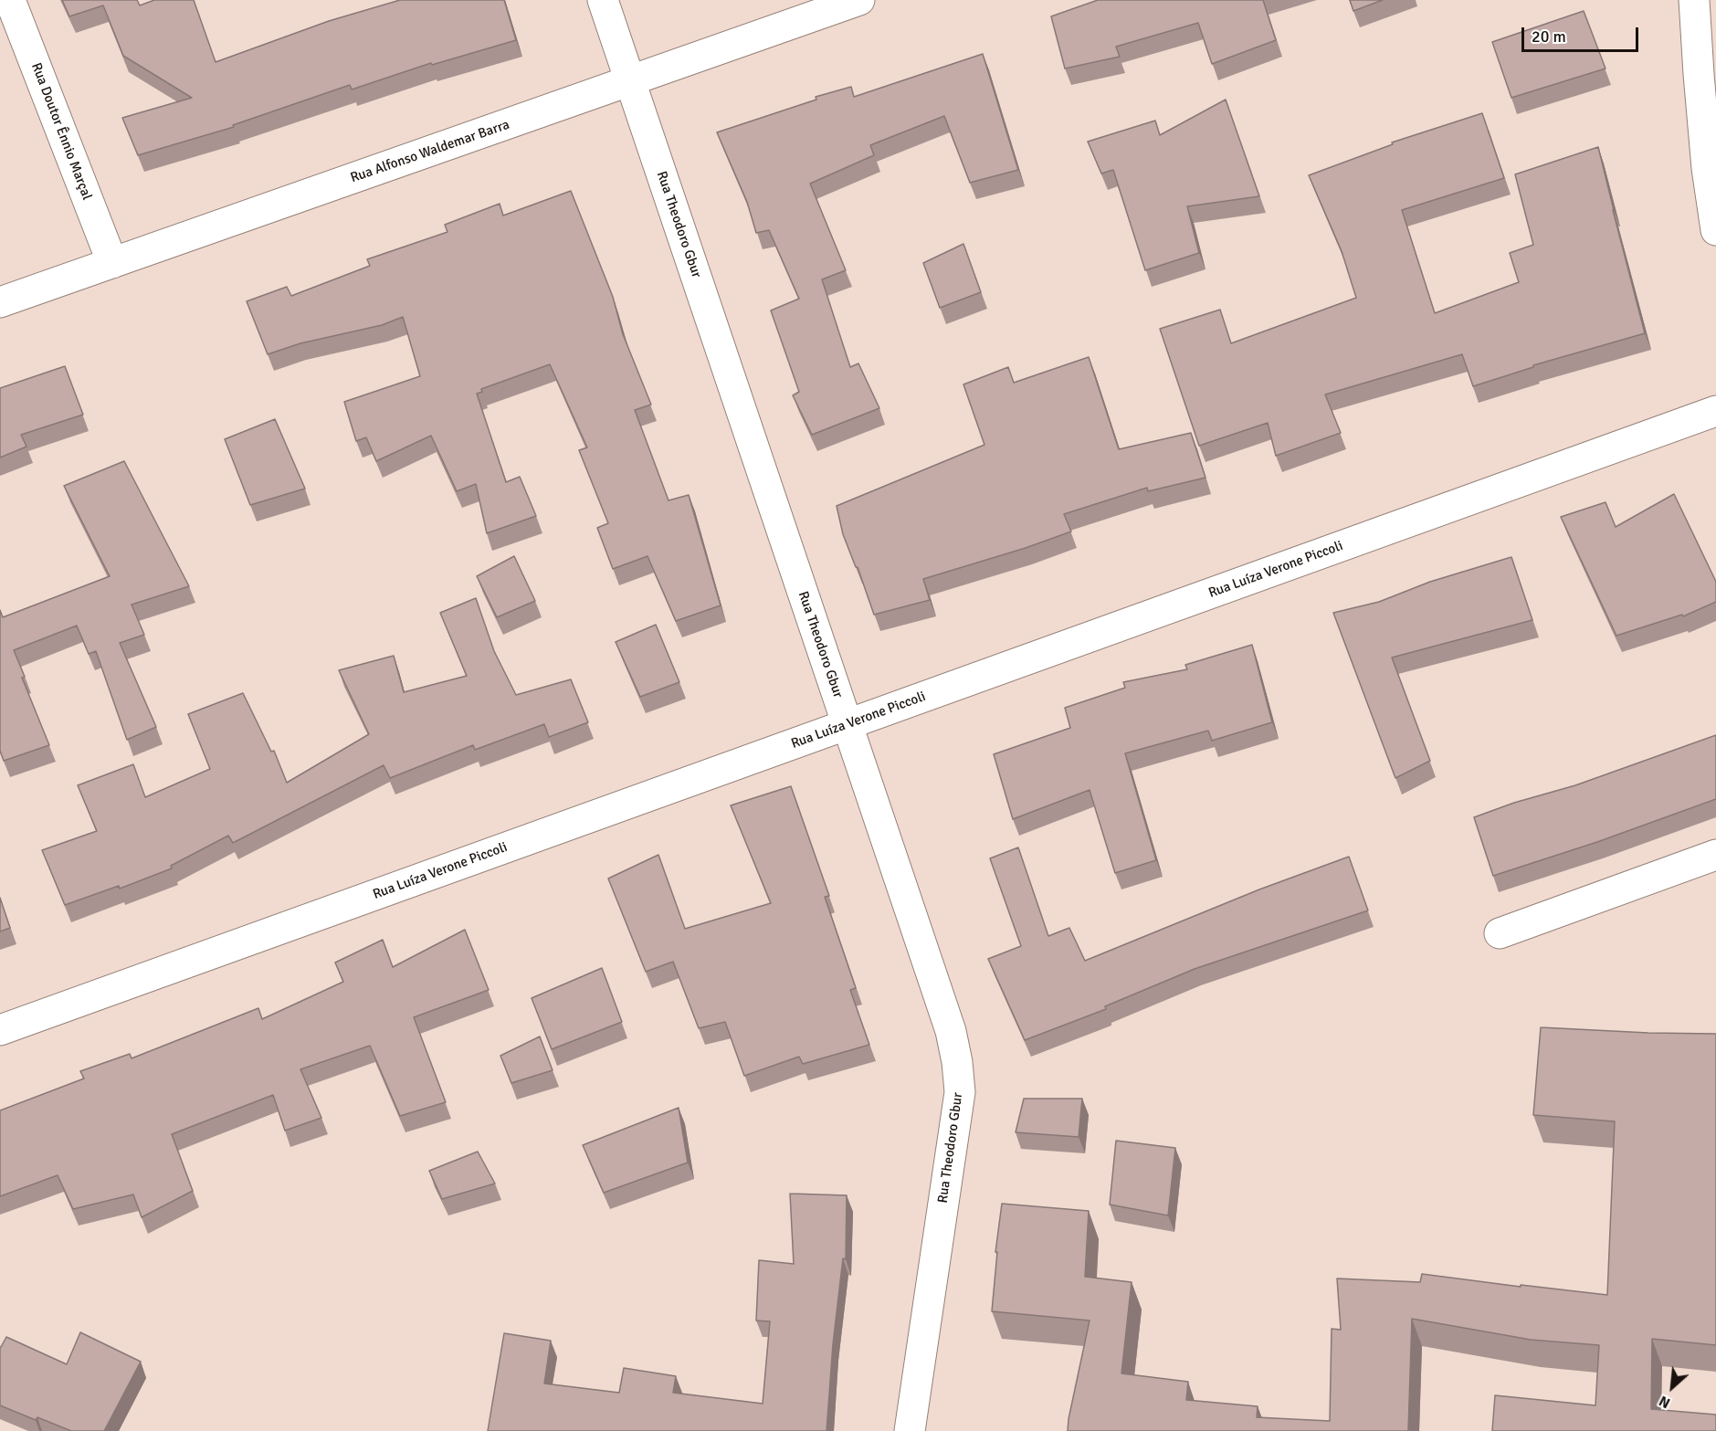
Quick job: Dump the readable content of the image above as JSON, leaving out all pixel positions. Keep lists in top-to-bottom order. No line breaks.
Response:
{"streets":{"street":["Rua Doutor Ênnio Marçal","Rua Alfonso Waldemar Barra","Rua Theodoro Gbur","Rua Luíza Verone Piccoli"]},"crossings":[["Rua Doutor Ênnio Marçal","Rua Alfonso Waldemar Barra"],["Rua Alfonso Waldemar Barra","Rua Theodoro Gbur"],["Rua Theodoro Gbur","Rua Luíza Verone Piccoli"]],"scale_bar":"20 m","north":"bottom left"}
